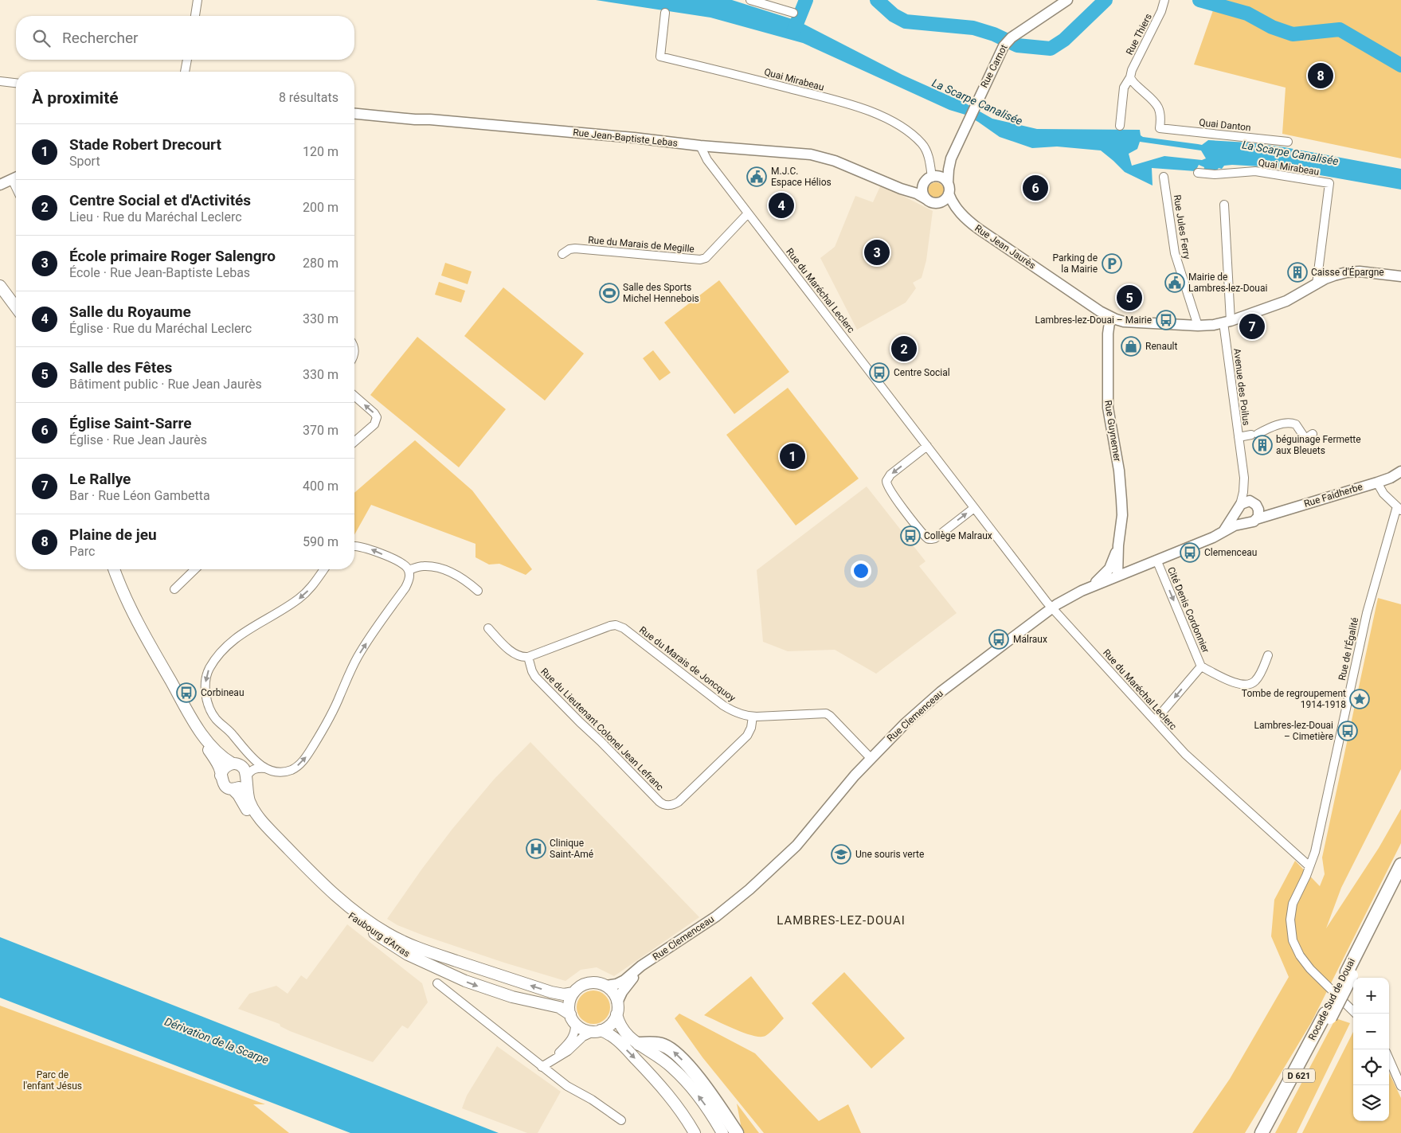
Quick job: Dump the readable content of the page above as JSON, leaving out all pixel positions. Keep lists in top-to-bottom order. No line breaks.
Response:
{"streets":{"highway":["Rocade Sud de Douai","D 621"],"main road":["Faubourg d'Arras"],"street":["Rue Thiers","Rue Carnot","Quai Mirabeau","Quai Danton","Rue Jean-Baptiste Lebas","Rue Jules Ferry","Rue du Marais de Megille","Rue Jean Jaurès","Rue du Maréchal Leclerc","Avenue des Poilus","Rue Guynemer","Rue Faidherbe","Cité Denis Cordonnier","Rue de l'Égalité","Rue du Marais de Joncquoy","Rue Clemenceau","Rue du Lieutenant Colonel Jean Lefranc"]},"crossings":[["Rue Thiers","Quai Danton"],["Rue Carnot","Quai Mirabeau"],["Rue Carnot","Rue Jean-Baptiste Lebas"],["Rue Carnot","Rue Jean Jaurès"],["Quai Mirabeau","Rue Jean-Baptiste Lebas"],["Quai Mirabeau","Rue Jean Jaurès"],["Rue Jean-Baptiste Lebas","Rue Jean Jaurès"],["Rue Jean-Baptiste Lebas","Rue du Maréchal Leclerc"],["Rue Jules Ferry","Rue Jean Jaurès"],["Rue du Marais de Megille","Rue du Maréchal Leclerc"],["Rue Jean Jaurès","Avenue des Poilus"],["Rue Jean Jaurès","Rue Guynemer"],["Rue du Maréchal Leclerc","Cité Denis Cordonnier"],["Rue du Maréchal Leclerc","Rue de l'Égalité"],["Rue du Maréchal Leclerc","Rue Clemenceau"],["Avenue des Poilus","Rue Faidherbe"],["Avenue des Poilus","Rue Clemenceau"],["Rue Guynemer","Rue Clemenceau"],["Rue Faidherbe","Rue Clemenceau"],["Cité Denis Cordonnier","Rue Clemenceau"],["Rue du Marais de Joncquoy","Rue Clemenceau"],["Rue du Marais de Joncquoy","Rue du Lieutenant Colonel Jean Lefranc"],["Rue Clemenceau","Faubourg d'Arras"]],"one_way":["Cité Denis Cordonnier"],"districts":["LAMBRES-LEZ-DOUAI"],"water":["La Scarpe Canalisée","Dérivation de la Scarpe"],"parks":["Parc de l'enfant Jésus"],"places":{"public building":["M.J.C. Espace Hélios","Mairie de Lambres-lez-Douai"],"parking":["Parking de la Mairie"],"building":["Caisse d'Épargne","béguinage Fermette aux Bleuets"],"sports":["Salle des Sports Michel Hennebois"],"bus stop":["Lambres-lez-Douai – Mairie","Centre Social","Collège Malraux","Clemenceau","Malraux","Corbineau","Lambres-lez-Douai – Cimetière"],"shop":["Renault"],"place":["Tombe de regroupement 1914-1918"],"hospital":["Clinique Saint-Amé"],"school or university":["Une souris verte"]},"page":{"search":"Rechercher","pins":["8","6","4","3","5","7","2","1"],"heading":["À proximité","8 résultats"],"list":[{"mark":"1","name":"Stade Robert Drecourt","note":"Sport","value":"120 m"},{"mark":"2","name":"Centre Social et d'Activités","note":"Lieu · Rue du Maréchal Leclerc","value":"200 m"},{"mark":"3","name":"École primaire Roger Salengro","note":"École · Rue Jean-Baptiste Lebas","value":"280 m"},{"mark":"4","name":"Salle du Royaume","note":"Église · Rue du Maréchal Leclerc","value":"330 m"},{"mark":"5","name":"Salle des Fêtes","note":"Bâtiment public · Rue Jean Jaurès","value":"330 m"},{"mark":"6","name":"Église Saint-Sarre","note":"Église · Rue Jean Jaurès","value":"370 m"},{"mark":"7","name":"Le Rallye","note":"Bar · Rue Léon Gambetta","value":"400 m"},{"mark":"8","name":"Plaine de jeu","note":"Parc","value":"590 m"}],"map_buttons":["+","−"]}}
